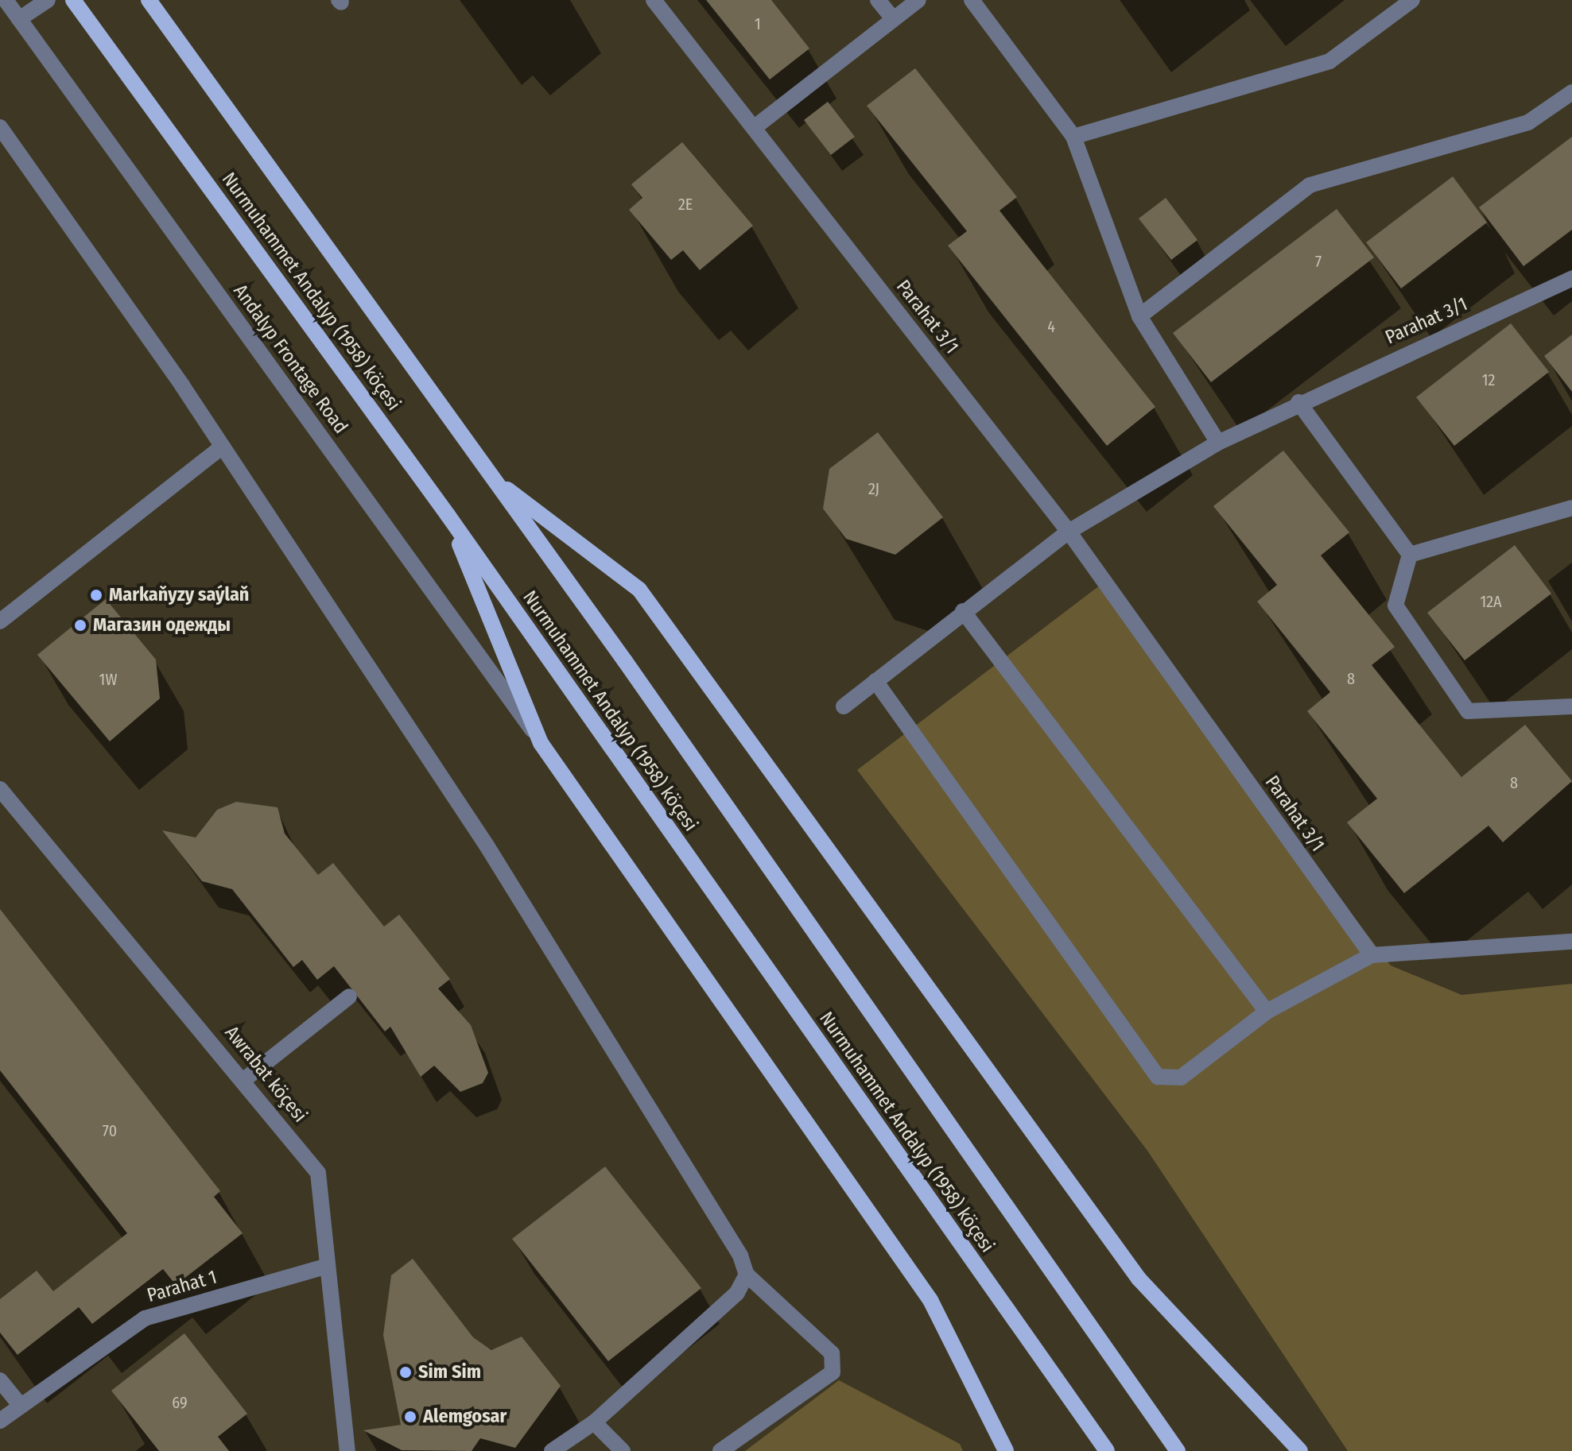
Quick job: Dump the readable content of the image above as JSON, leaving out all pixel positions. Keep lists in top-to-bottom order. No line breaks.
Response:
{"streets":{"main road":["Nurmuhammet Andalyp (1958) köçesi"],"street":["Parahat 3/1","Andalyp Frontage Road","Awrabat köçesi","Parahat 1"]},"crossings":[["Awrabat köçesi","Parahat 1"]],"places":["Markaňyzy saýlaň","Магазин одежды","Sim Sim","Alemgosar"],"house_numbers":["1","2E","7","4","12","2J","12A","8","1W","8","70","69"]}
